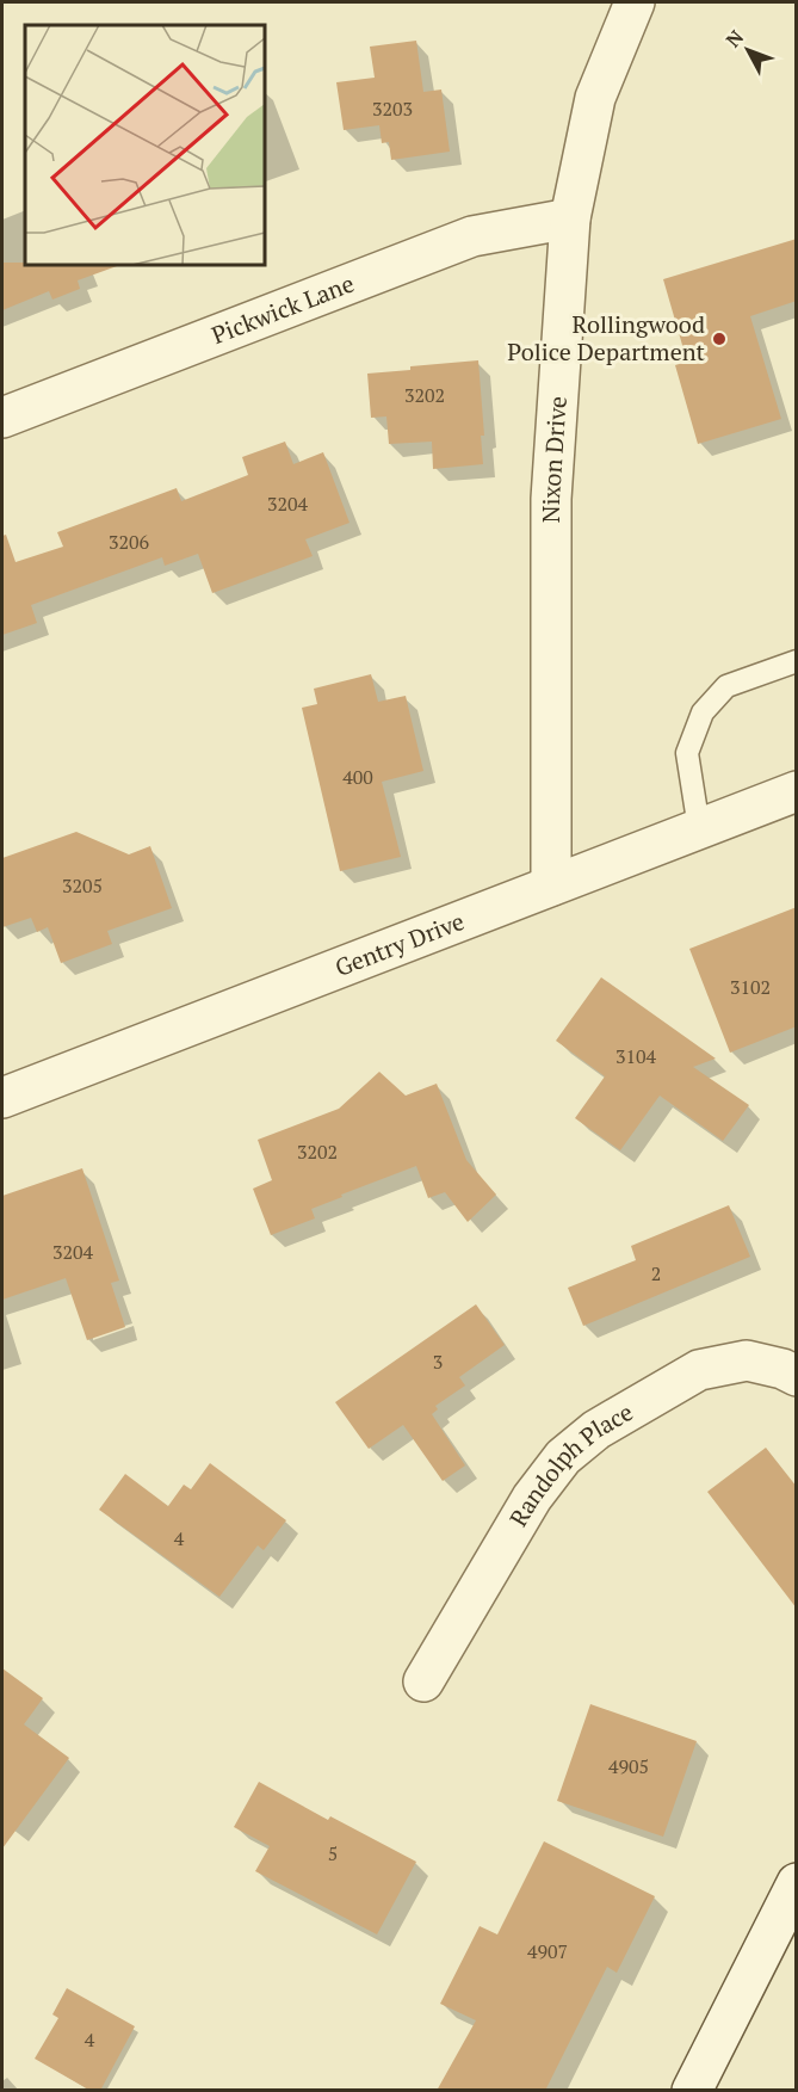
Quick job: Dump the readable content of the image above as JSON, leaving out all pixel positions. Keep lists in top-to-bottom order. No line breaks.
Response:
{"streets":{"street":["Pickwick Lane","Nixon Drive","Gentry Drive","Randolph Place"]},"crossings":[["Pickwick Lane","Nixon Drive"],["Nixon Drive","Gentry Drive"]],"places":["Rollingwood Police Department"],"house_numbers":["3203","3202","3204","3206","400","3205","3102","3104","3202","3204","2","3","4","4905","5","4907","4"],"north":"top left"}
